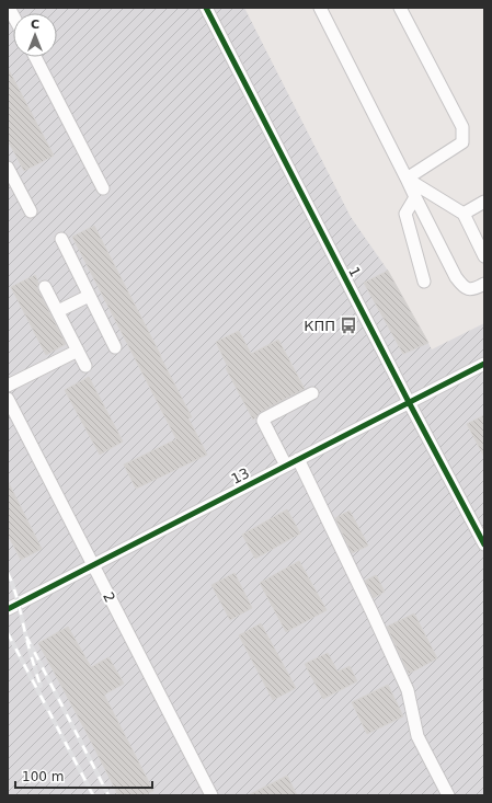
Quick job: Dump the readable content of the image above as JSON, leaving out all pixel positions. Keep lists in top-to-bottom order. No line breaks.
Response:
{"streets":{"street":["1","13","2"]},"crossings":[["1","13"],["13","2"]],"places":{"bus stop":["КПП"]},"scale_bar":"100 m","north":"top"}
